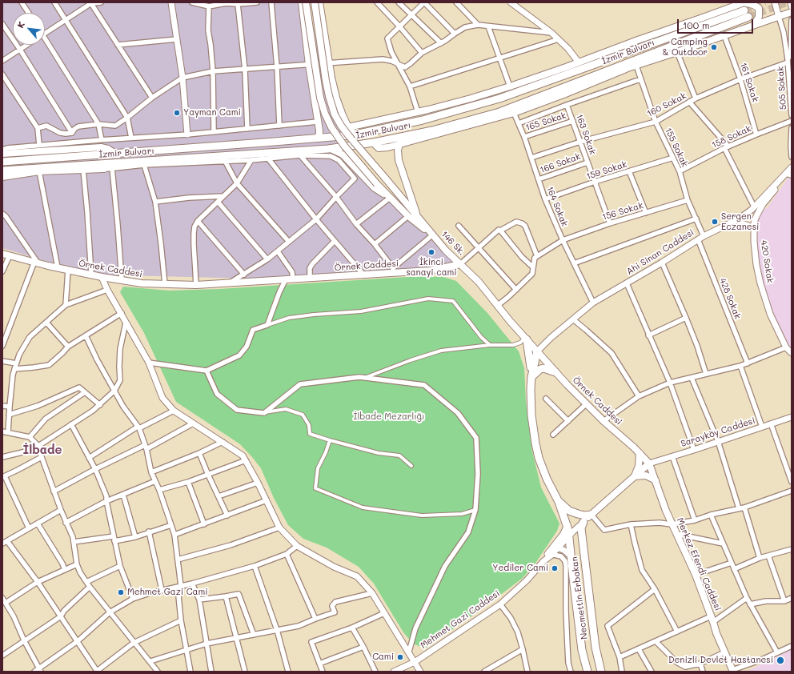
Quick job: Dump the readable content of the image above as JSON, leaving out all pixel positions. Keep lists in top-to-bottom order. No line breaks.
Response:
{"streets":{"main road":["İzmir Bulvarı","146 Sk.","Örnek Caddesi","Merkez Efendi Caddesi","Necmettin Erbakan","Mehmet Gazi Caddesi"],"street":["161 Sokak","505 Sokak","160 Sokak","165 Sokak","163 Sokak","158 Sokak","155 Sokak","166 Sokak","159 Sokak","164 Sokak","156 Sokak","Ahi Sinan Caddesi","420 Sokak","428 Sokak","Sarayköy Caddesi"]},"crossings":[["161 Sokak","160 Sokak"],["161 Sokak","158 Sokak"],["505 Sokak","160 Sokak"],["160 Sokak","163 Sokak"],["160 Sokak","155 Sokak"],["160 Sokak","164 Sokak"],["165 Sokak","163 Sokak"],["165 Sokak","164 Sokak"],["163 Sokak","166 Sokak"],["163 Sokak","159 Sokak"],["163 Sokak","156 Sokak"],["158 Sokak","155 Sokak"],["155 Sokak","159 Sokak"],["155 Sokak","156 Sokak"],["155 Sokak","Ahi Sinan Caddesi"],["166 Sokak","164 Sokak"],["159 Sokak","164 Sokak"],["164 Sokak","156 Sokak"],["164 Sokak","Ahi Sinan Caddesi"],["146 Sk.","Örnek Caddesi"],["Ahi Sinan Caddesi","420 Sokak"],["Ahi Sinan Caddesi","Örnek Caddesi"],["Ahi Sinan Caddesi","428 Sokak"],["Örnek Caddesi","Sarayköy Caddesi"],["Örnek Caddesi","Merkez Efendi Caddesi"],["Örnek Caddesi","Mehmet Gazi Caddesi"],["Sarayköy Caddesi","Merkez Efendi Caddesi"],["Sarayköy Caddesi","Mehmet Gazi Caddesi"],["Merkez Efendi Caddesi","Mehmet Gazi Caddesi"],["Necmettin Erbakan","Mehmet Gazi Caddesi"]],"districts":["İlbade"],"parks":["İlbade Mezarlığı"],"places":["Camping & Outdoor","Yayman Cami","Sergen Eczanesi","İkinci sanayi cami","Yediler Cami","Mehmet Gazi Cami","Cami","Denizli Devlet Hastanesi"],"scale_bar":"100 m","north":"top left"}
